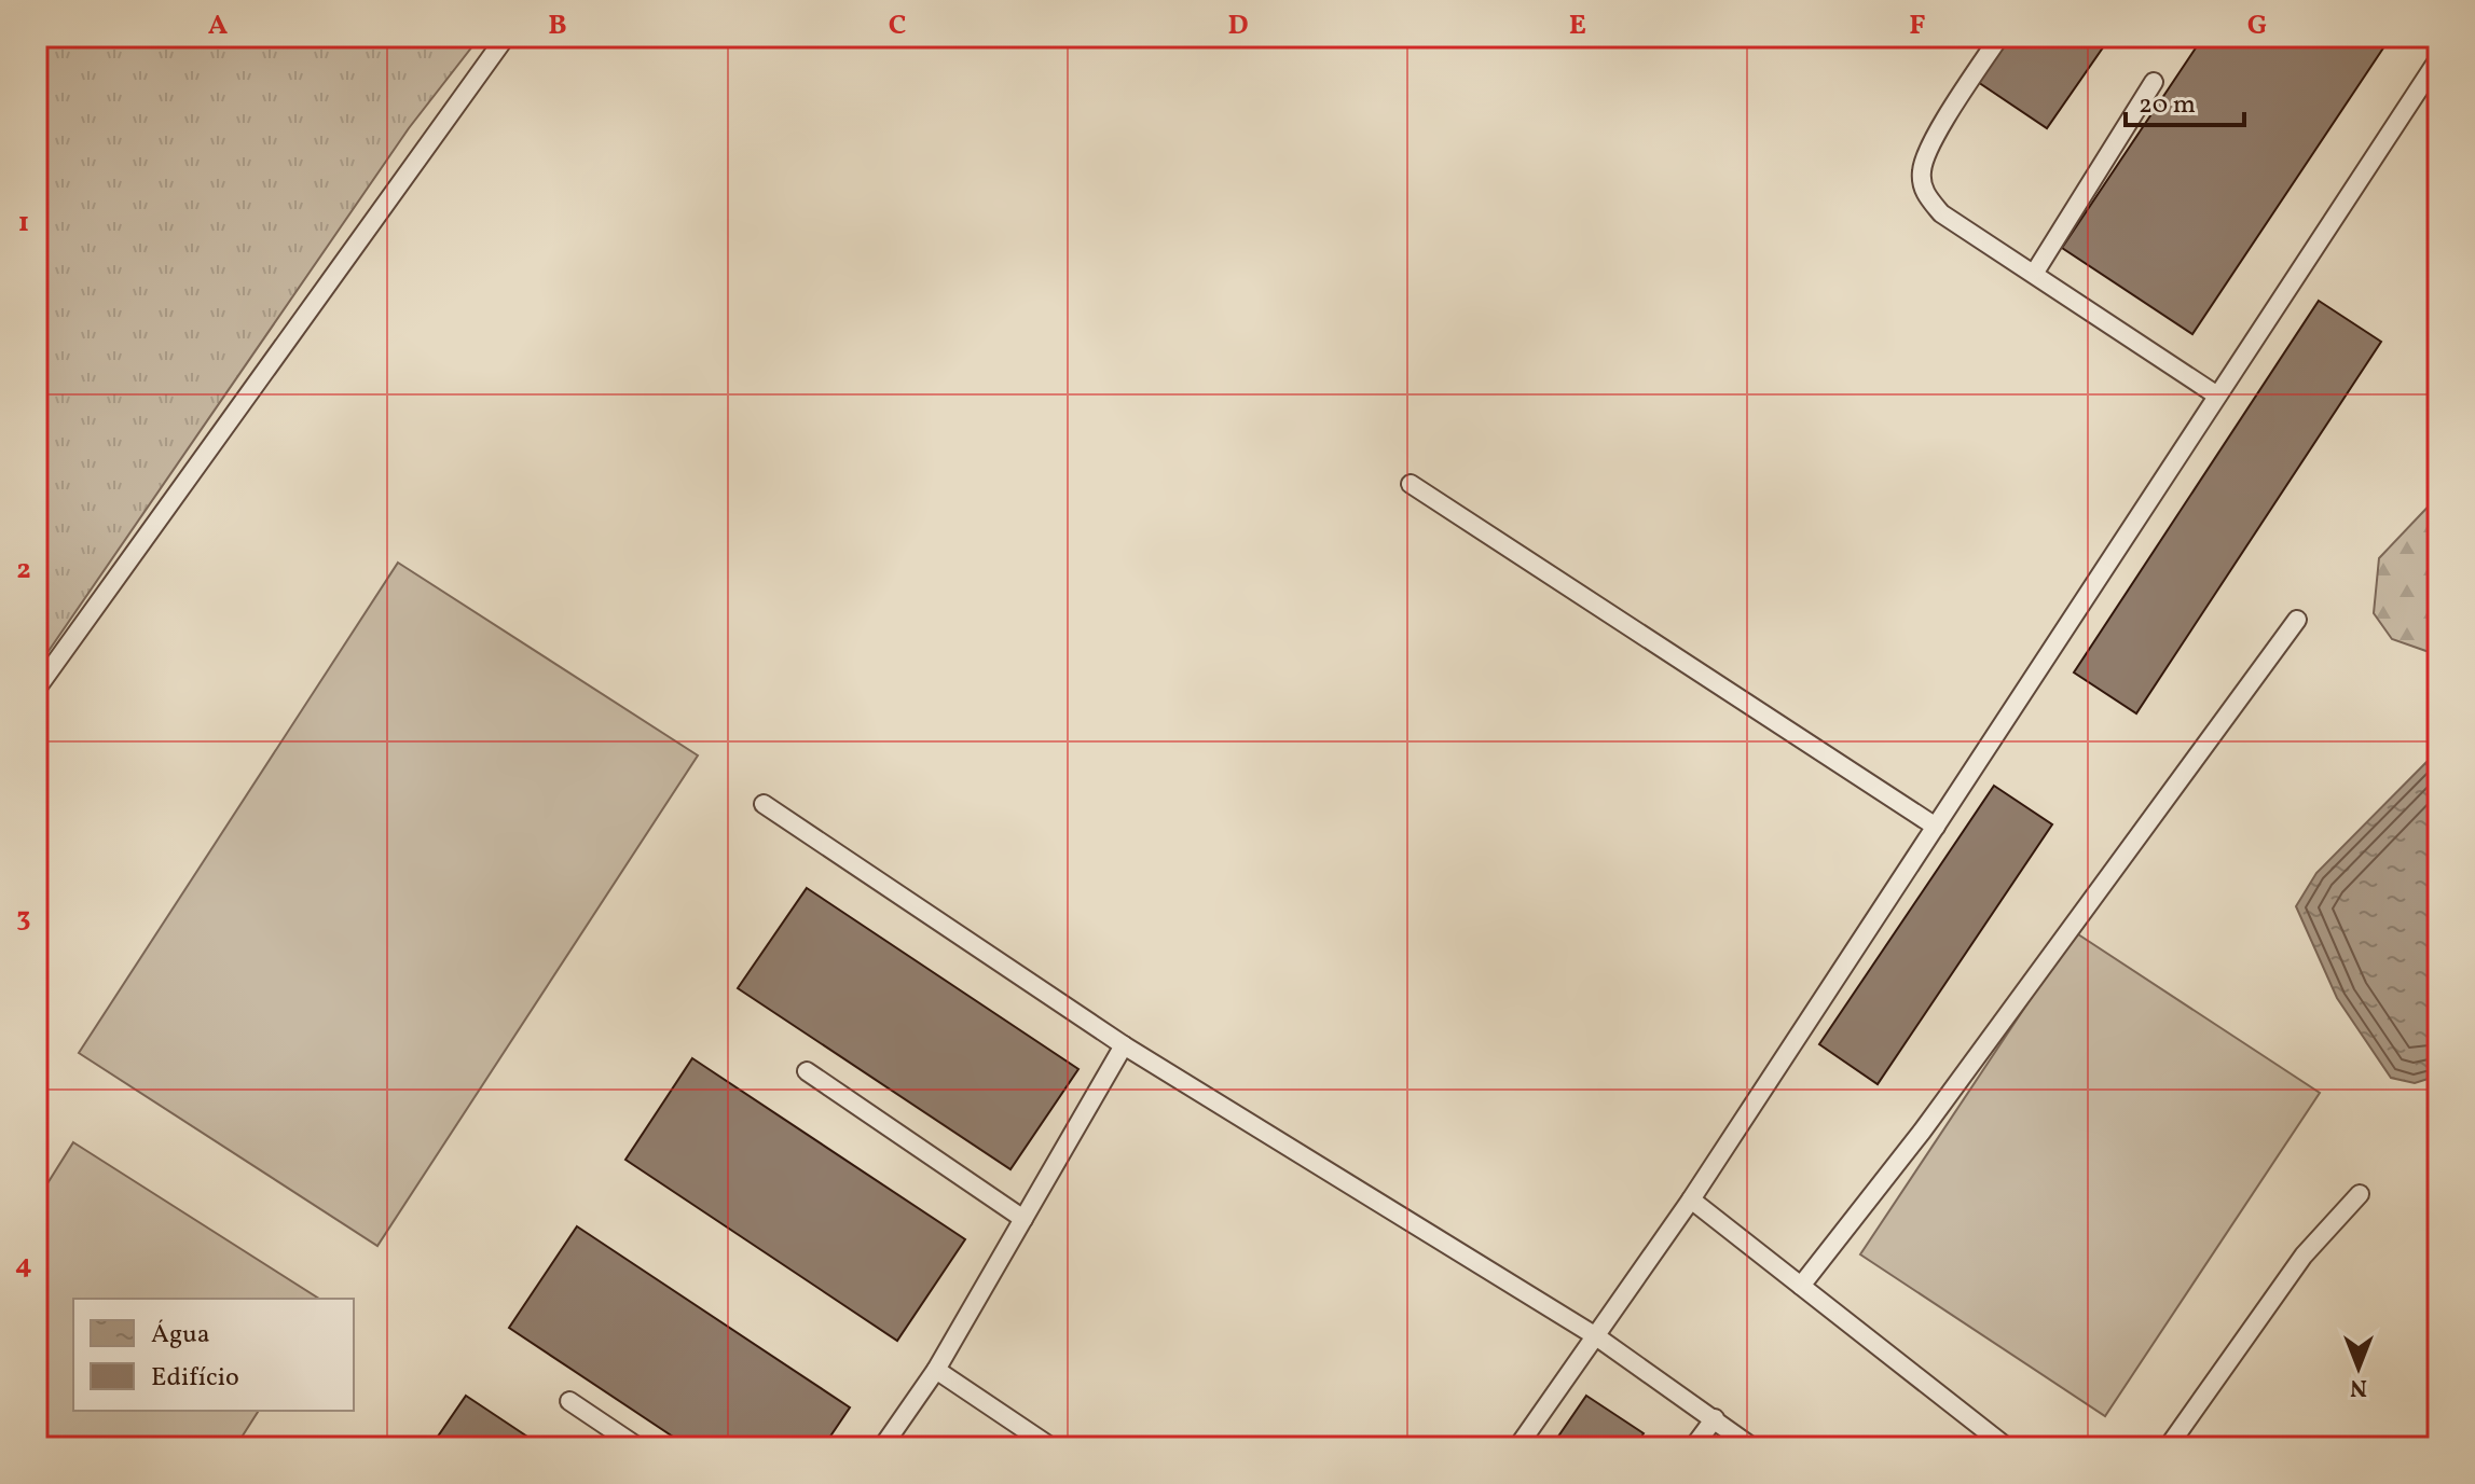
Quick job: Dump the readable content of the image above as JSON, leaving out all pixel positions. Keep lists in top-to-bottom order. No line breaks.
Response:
{"legend":["Água","Edifício"],"scale_bar":"20 m","north":"bottom","grid":{"columns":["A","B","C","D","E","F","G"],"rows":["1","2","3","4"]}}
